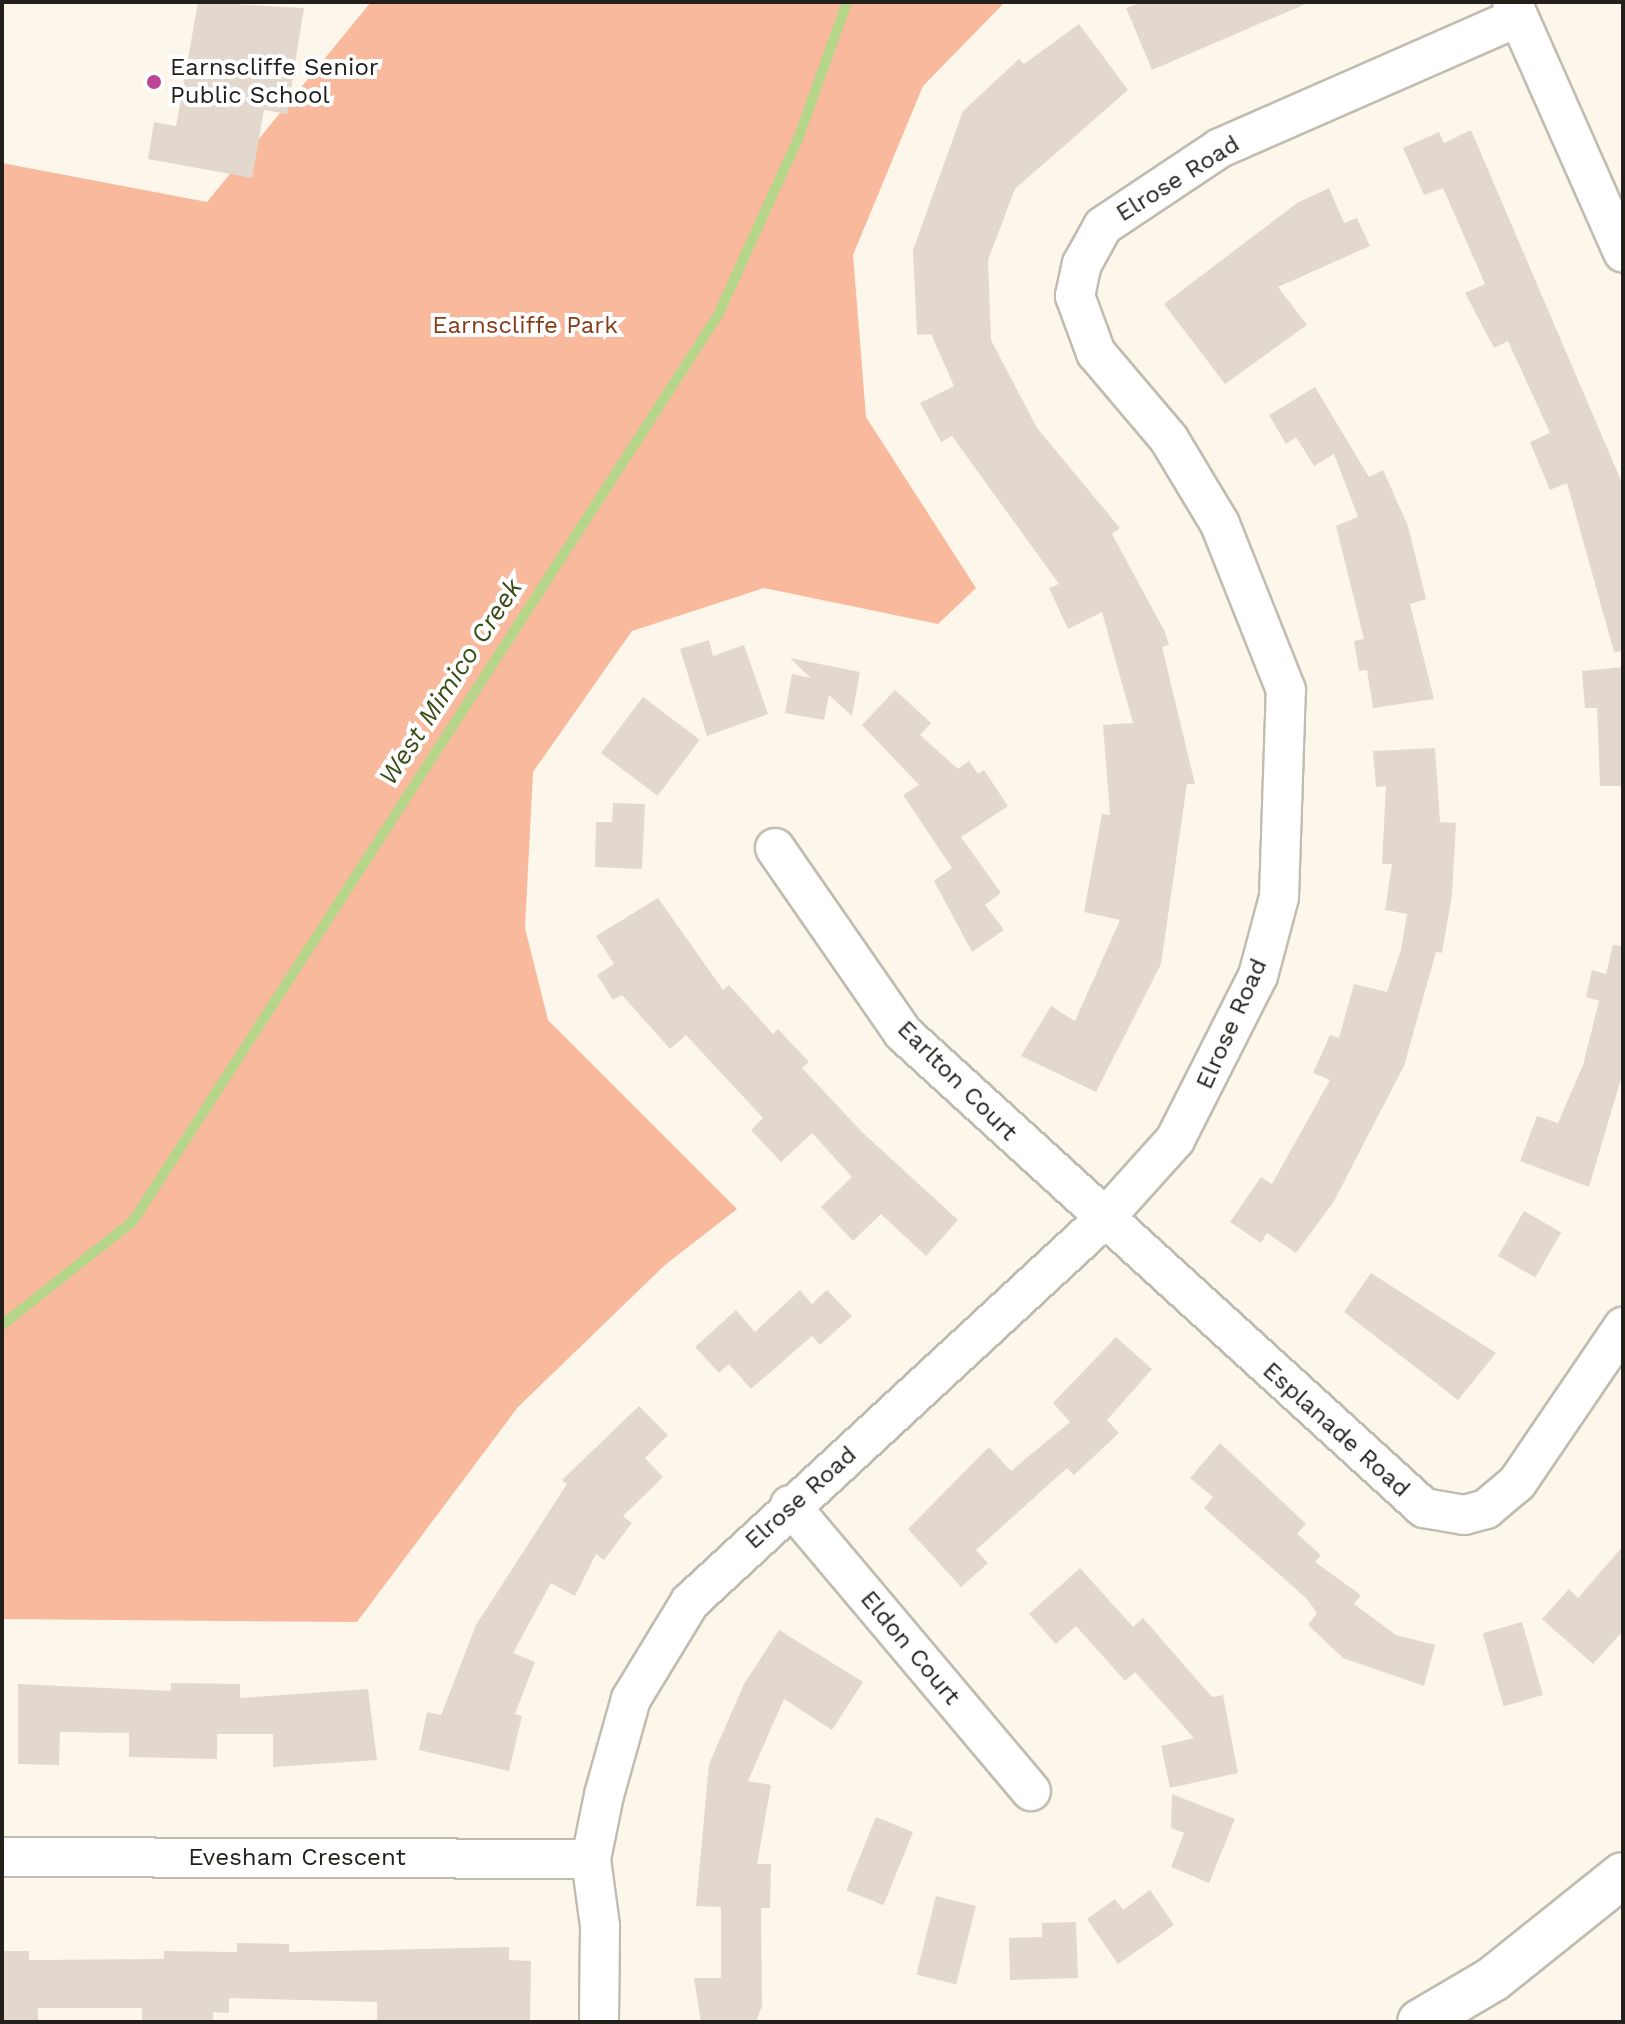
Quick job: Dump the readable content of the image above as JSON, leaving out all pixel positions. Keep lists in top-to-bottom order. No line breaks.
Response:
{"streets":{"street":["Elrose Road","Earlton Court","Esplanade Road","Eldon Court","Evesham Crescent"]},"crossings":[["Elrose Road","Earlton Court"],["Elrose Road","Esplanade Road"],["Elrose Road","Eldon Court"],["Elrose Road","Evesham Crescent"],["Earlton Court","Esplanade Road"]],"water":["West Mimico Creek"],"parks":["Earnscliffe Park"],"places":["Earnscliffe Senior Public School"]}
